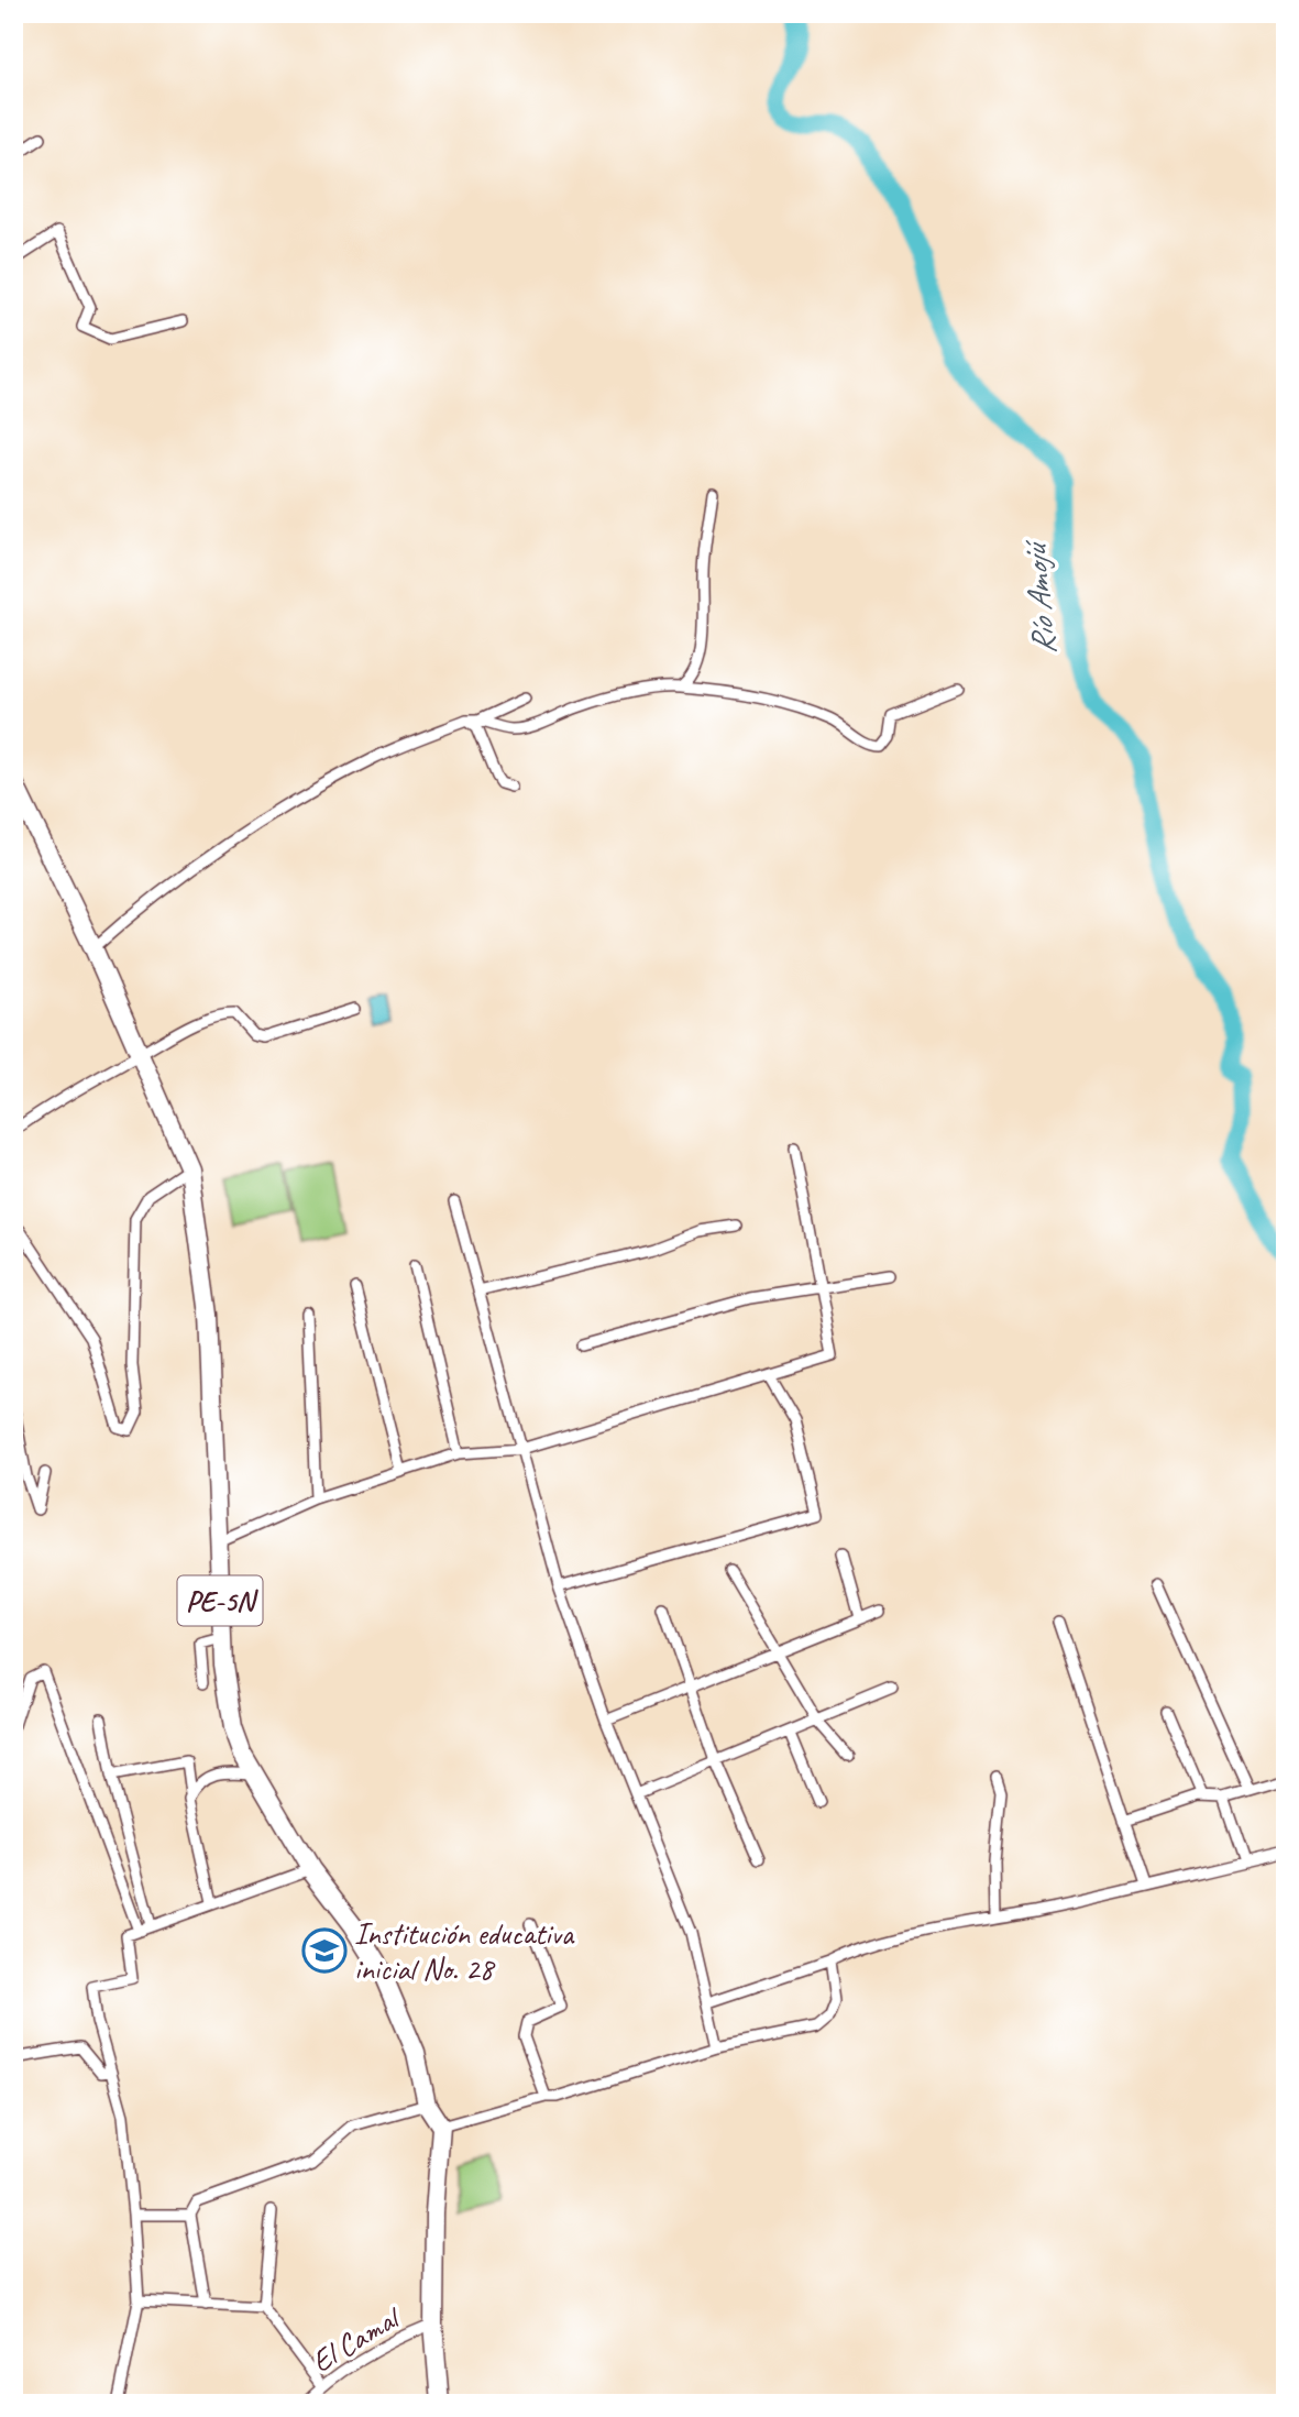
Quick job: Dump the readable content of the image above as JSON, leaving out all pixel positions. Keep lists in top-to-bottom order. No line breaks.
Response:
{"streets":{"highway":["PE-5N"],"street":["El Camal"]},"water":["Río Amojú"],"places":{"school or university":["Institución educativa inicial No. 28"]}}
